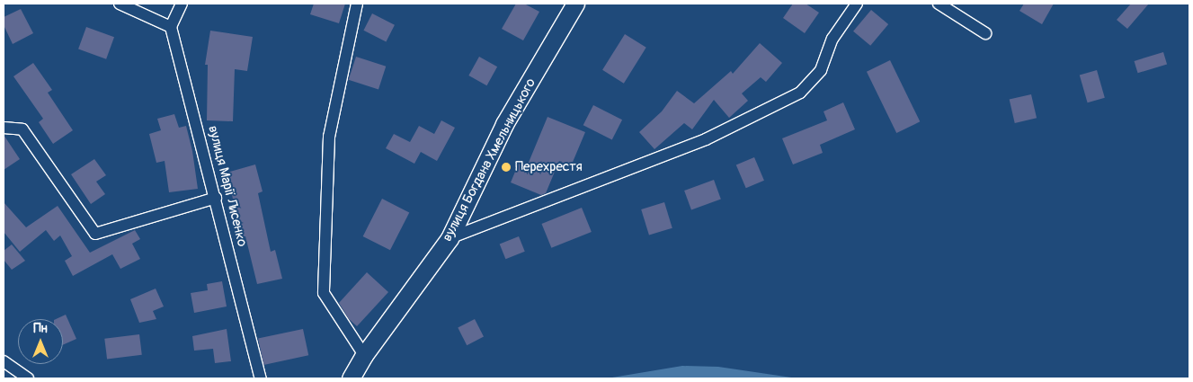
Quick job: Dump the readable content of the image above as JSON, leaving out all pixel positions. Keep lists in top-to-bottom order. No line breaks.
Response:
{"streets":{"street":["вулиця Богдана Хмельницького","вулиця Марії Лисенко"]},"places":["Перехрестя"],"north":"top"}
